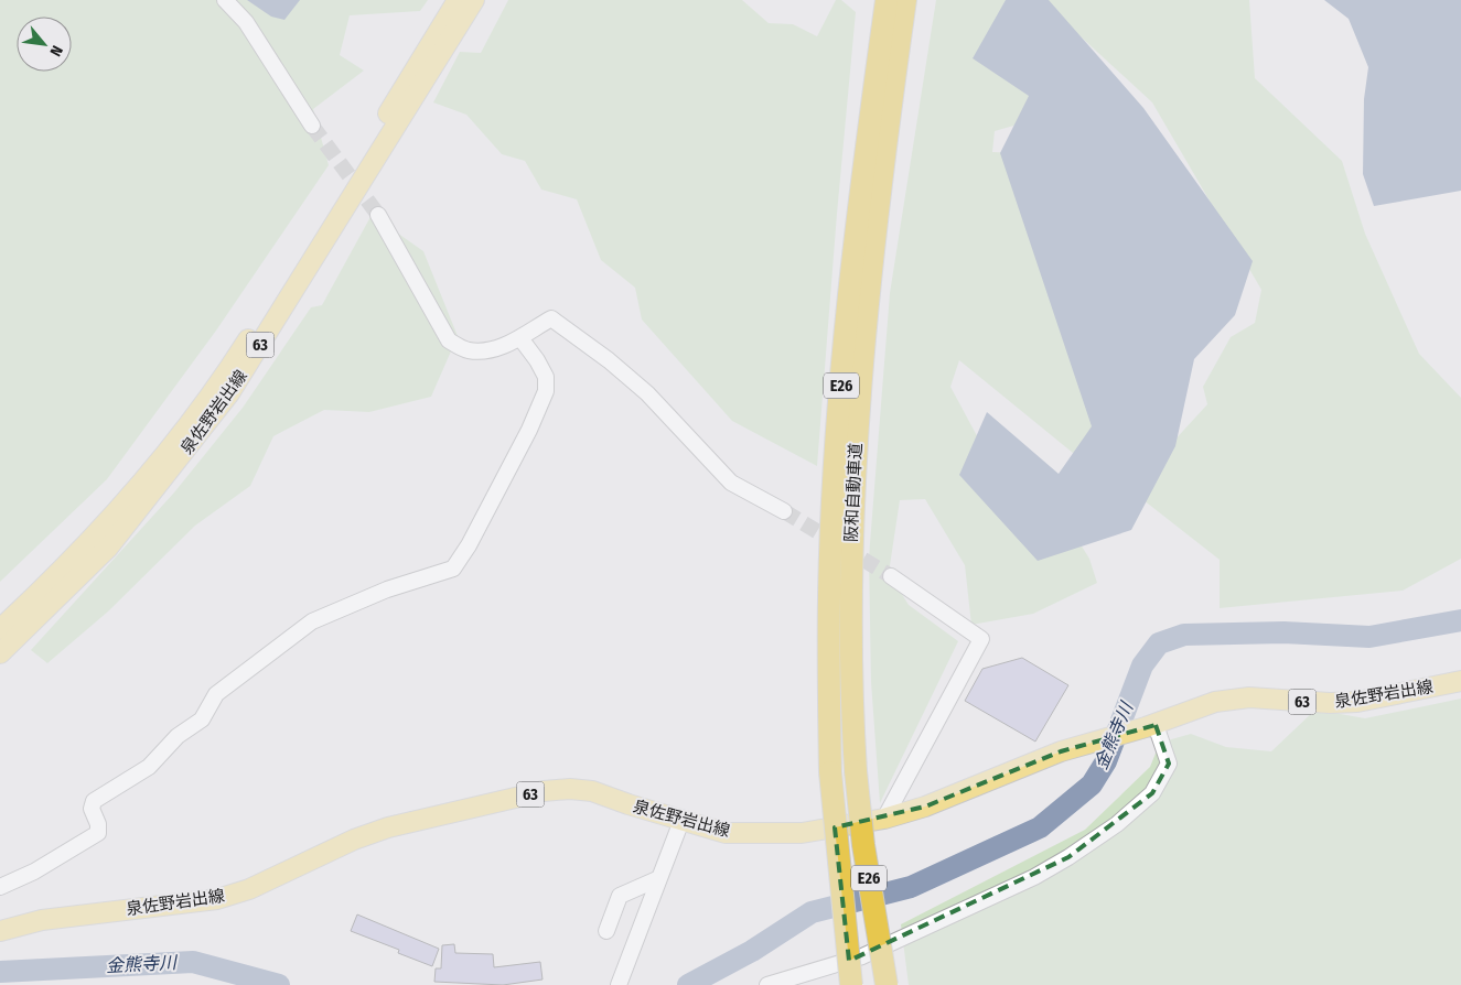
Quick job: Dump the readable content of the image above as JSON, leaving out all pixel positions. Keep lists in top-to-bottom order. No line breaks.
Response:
{"streets":{"highway":["E26","阪和自動車道"],"main road":["63","泉佐野岩出線"]},"water":["金熊寺川"],"north":"bottom right"}
